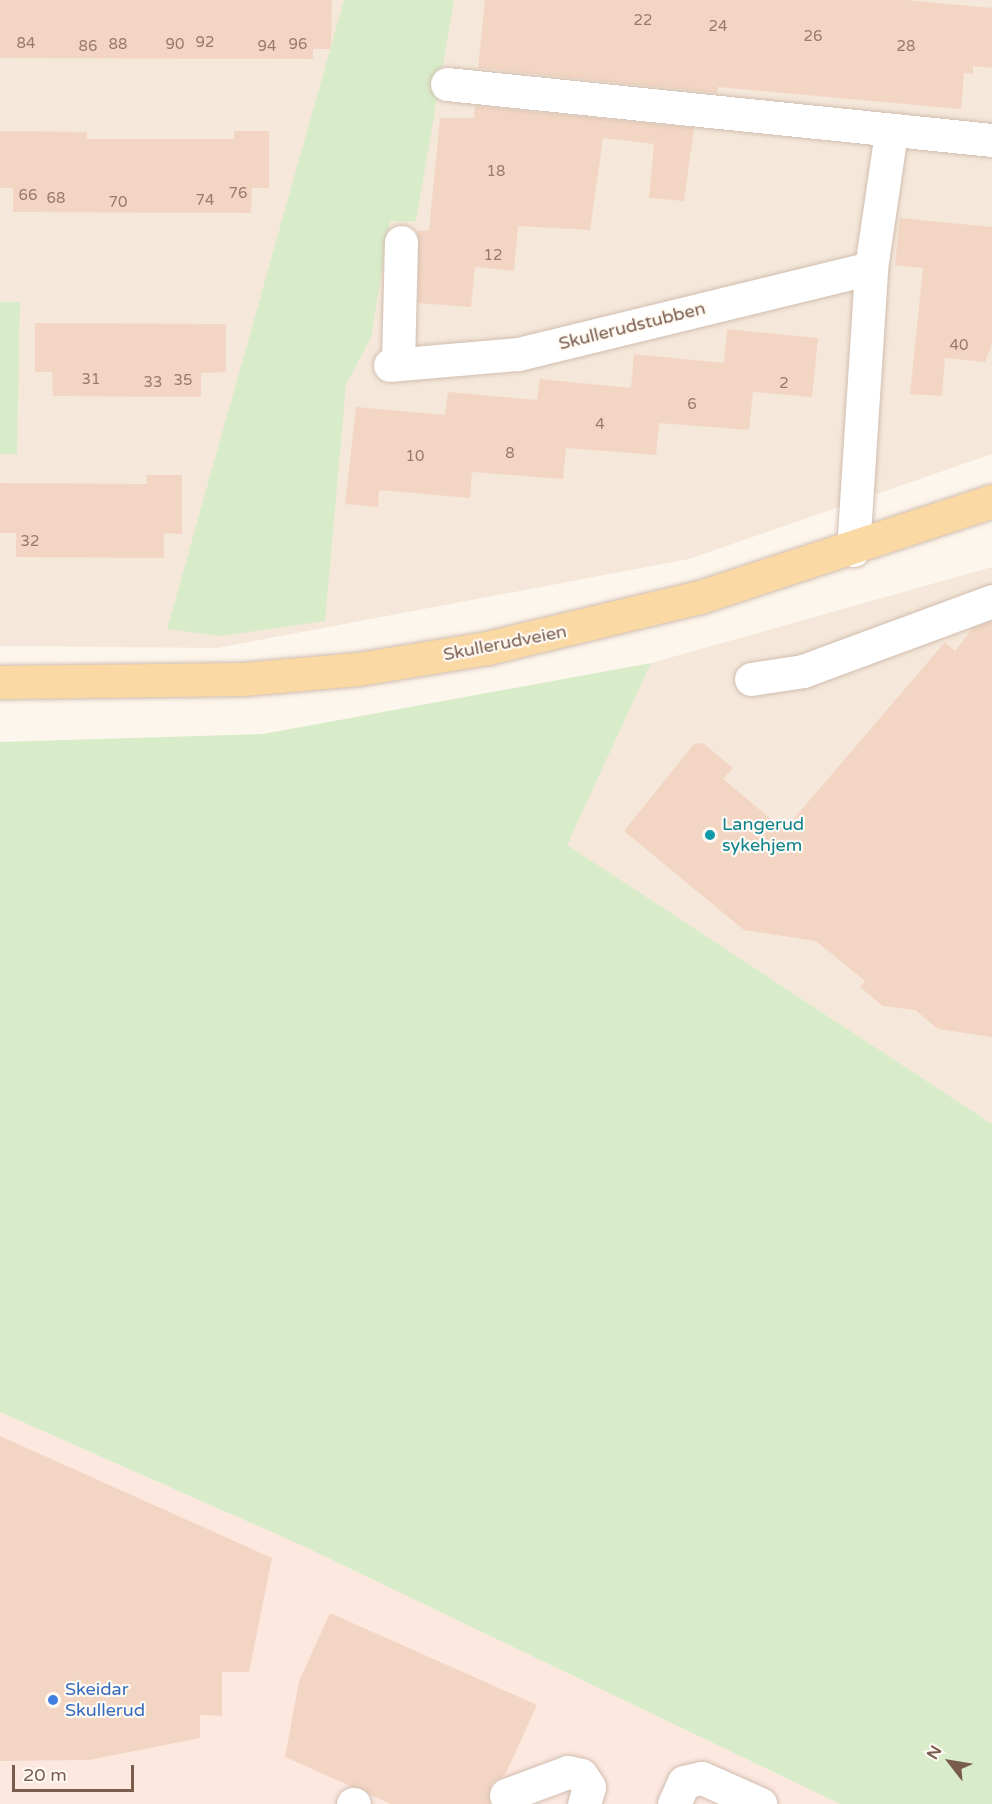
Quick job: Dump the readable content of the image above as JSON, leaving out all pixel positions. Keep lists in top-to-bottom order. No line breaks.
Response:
{"streets":{"main road":["Skullerudveien"],"lane":["Skullerudstubben"]},"places":["Langerud sykehjem","Skeidar Skullerud"],"house_numbers":["22","24","26","92","84","88","90","96","86","94","28","18","76","66","68","74","70","12","40","31","35","33","2","6","4","8","10","32"],"scale_bar":"20 m","north":"top left"}
